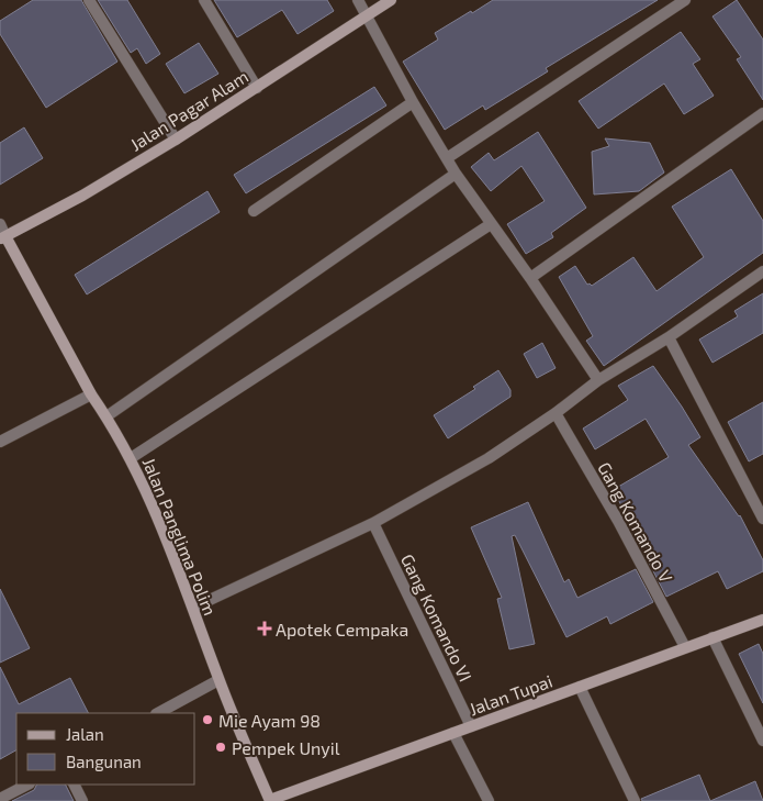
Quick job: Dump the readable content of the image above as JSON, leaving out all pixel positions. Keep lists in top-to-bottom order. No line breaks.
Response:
{"streets":{"street":["Jalan Pagar Alam","Gang Komando V","Jalan Panglima Polim","Gang Komando VI","Jalan Tupai"]},"crossings":[["Jalan Pagar Alam","Jalan Panglima Polim"],["Gang Komando V","Jalan Tupai"],["Jalan Panglima Polim","Jalan Tupai"],["Gang Komando VI","Jalan Tupai"]],"places":{"health":["Apotek Cempaka"],"other":["Mie Ayam 98","Pempek Unyil"]},"legend":["Jalan","Bangunan"]}
